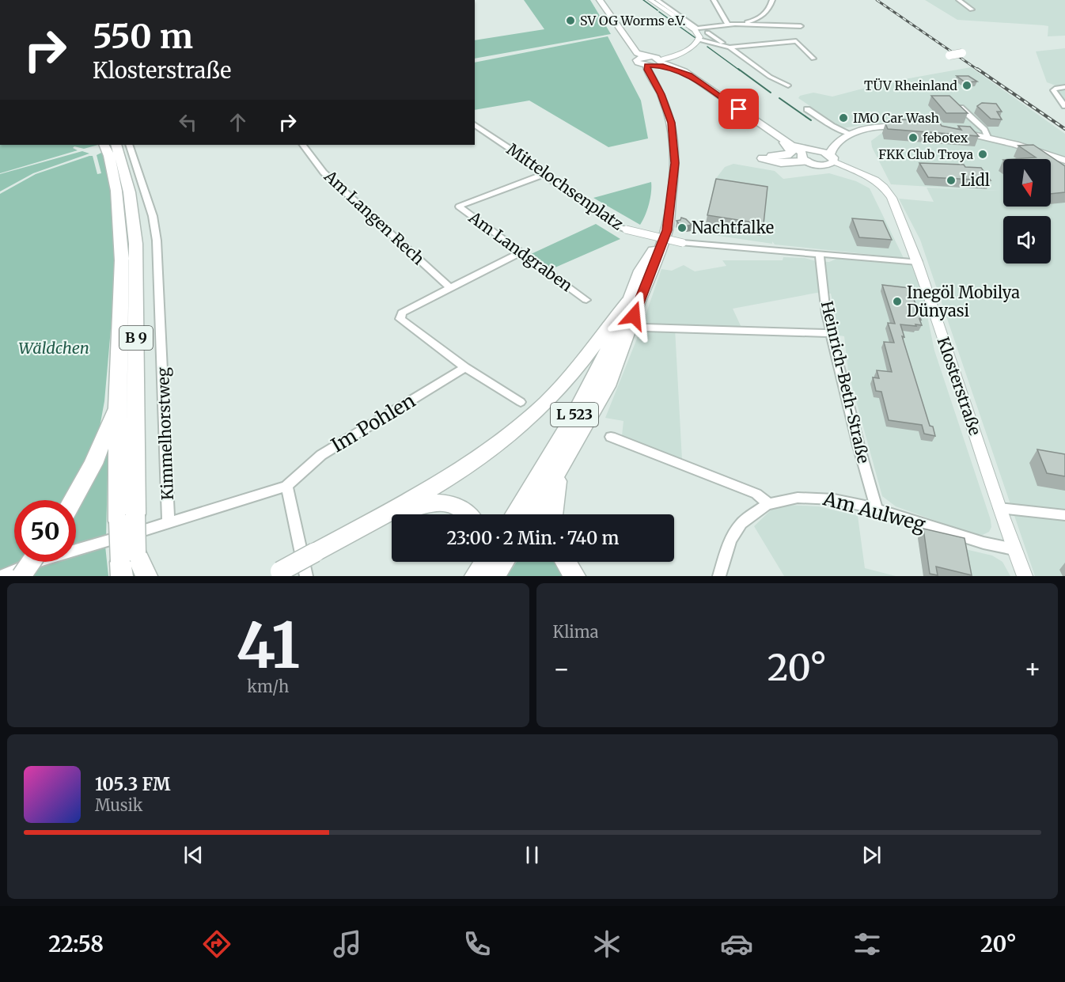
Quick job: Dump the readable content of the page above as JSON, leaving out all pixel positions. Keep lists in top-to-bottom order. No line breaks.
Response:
{"streets":{"highway":["B 9","L 523"],"main road":["Klosterstraße"],"street":["Mittelochsenplatz","Am Langen Rech","Am Landgraben","Heinrich-Beth-Straße","Im Pohlen","Kimmelhorstweg","Am Aulweg"]},"crossings":[["Mittelochsenplatz","Am Landgraben"],["Mittelochsenplatz","Heinrich-Beth-Straße"],["Mittelochsenplatz","Klosterstraße"],["Heinrich-Beth-Straße","Am Aulweg"],["Klosterstraße","L 523"],["Klosterstraße","Am Aulweg"],["Im Pohlen","Kimmelhorstweg"]],"parks":["Wäldchen"],"places":["SV OG Worms e.V.","TÜV Rheinland","IMO Car Wash","febotex","FKK Club Troya","Lidl","Nachtfalke","Inegöl Mobilya Dünyasi"],"north":"bottom","page":{"turn":["550 m","Klosterstraße"],"limit":"50","trip":"23:00 · 2 Min. · 740 m","tile":[["41","km/h"],"Klima"],"heat":["−","20°","+"],"song":["105.3 FM","Musik"],"tabs":["22:58","20°"]}}
